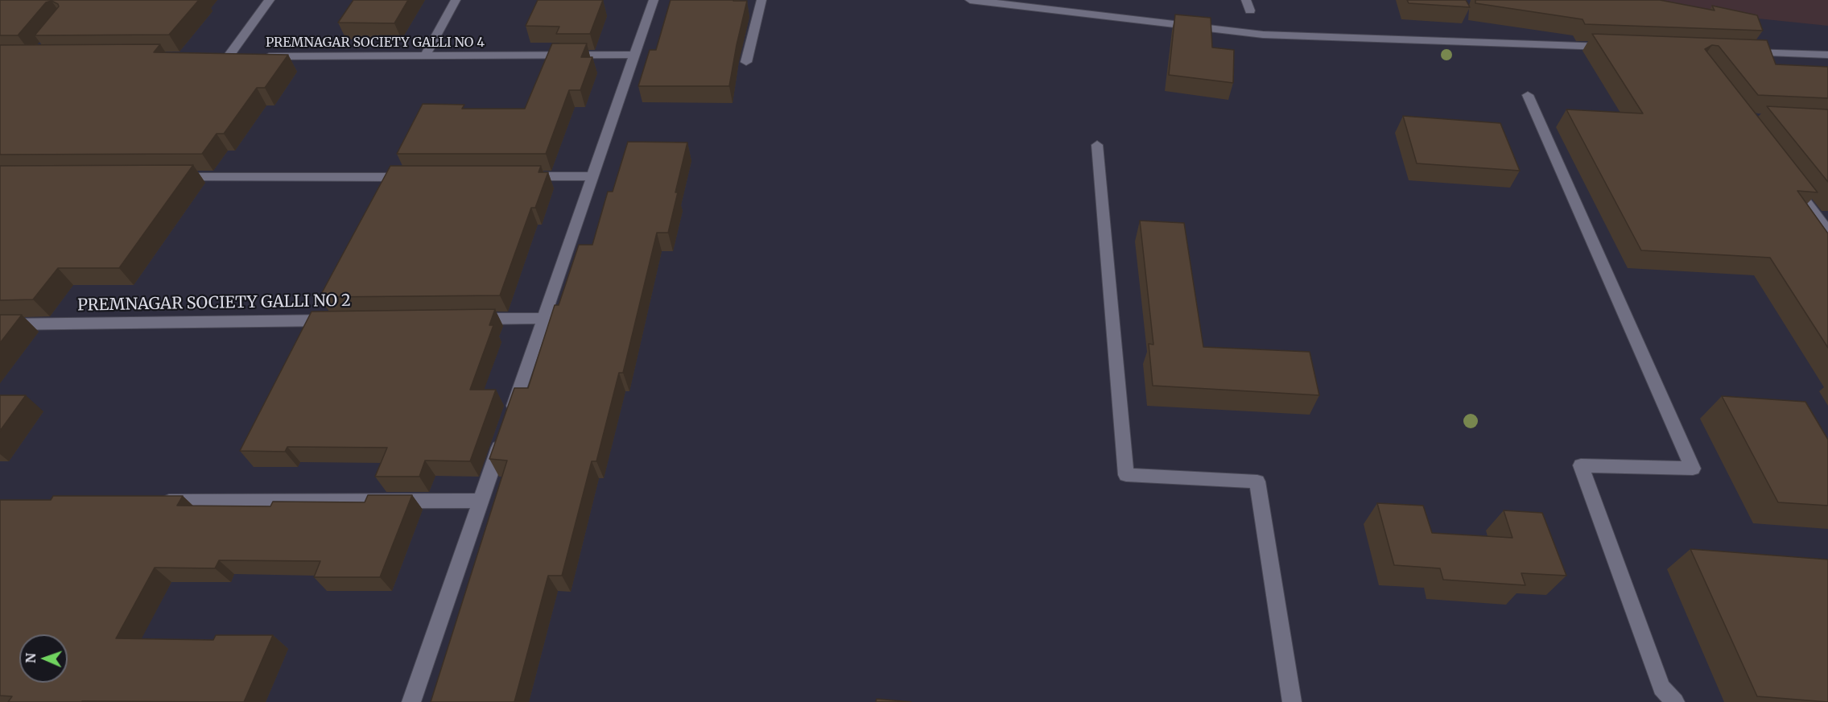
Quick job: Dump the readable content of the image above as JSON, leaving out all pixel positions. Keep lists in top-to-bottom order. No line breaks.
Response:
{"streets":{"street":["PREMNAGAR SOCIETY GALLI NO 4","PREMNAGAR SOCIETY GALLI NO 2"]},"north":"left"}
